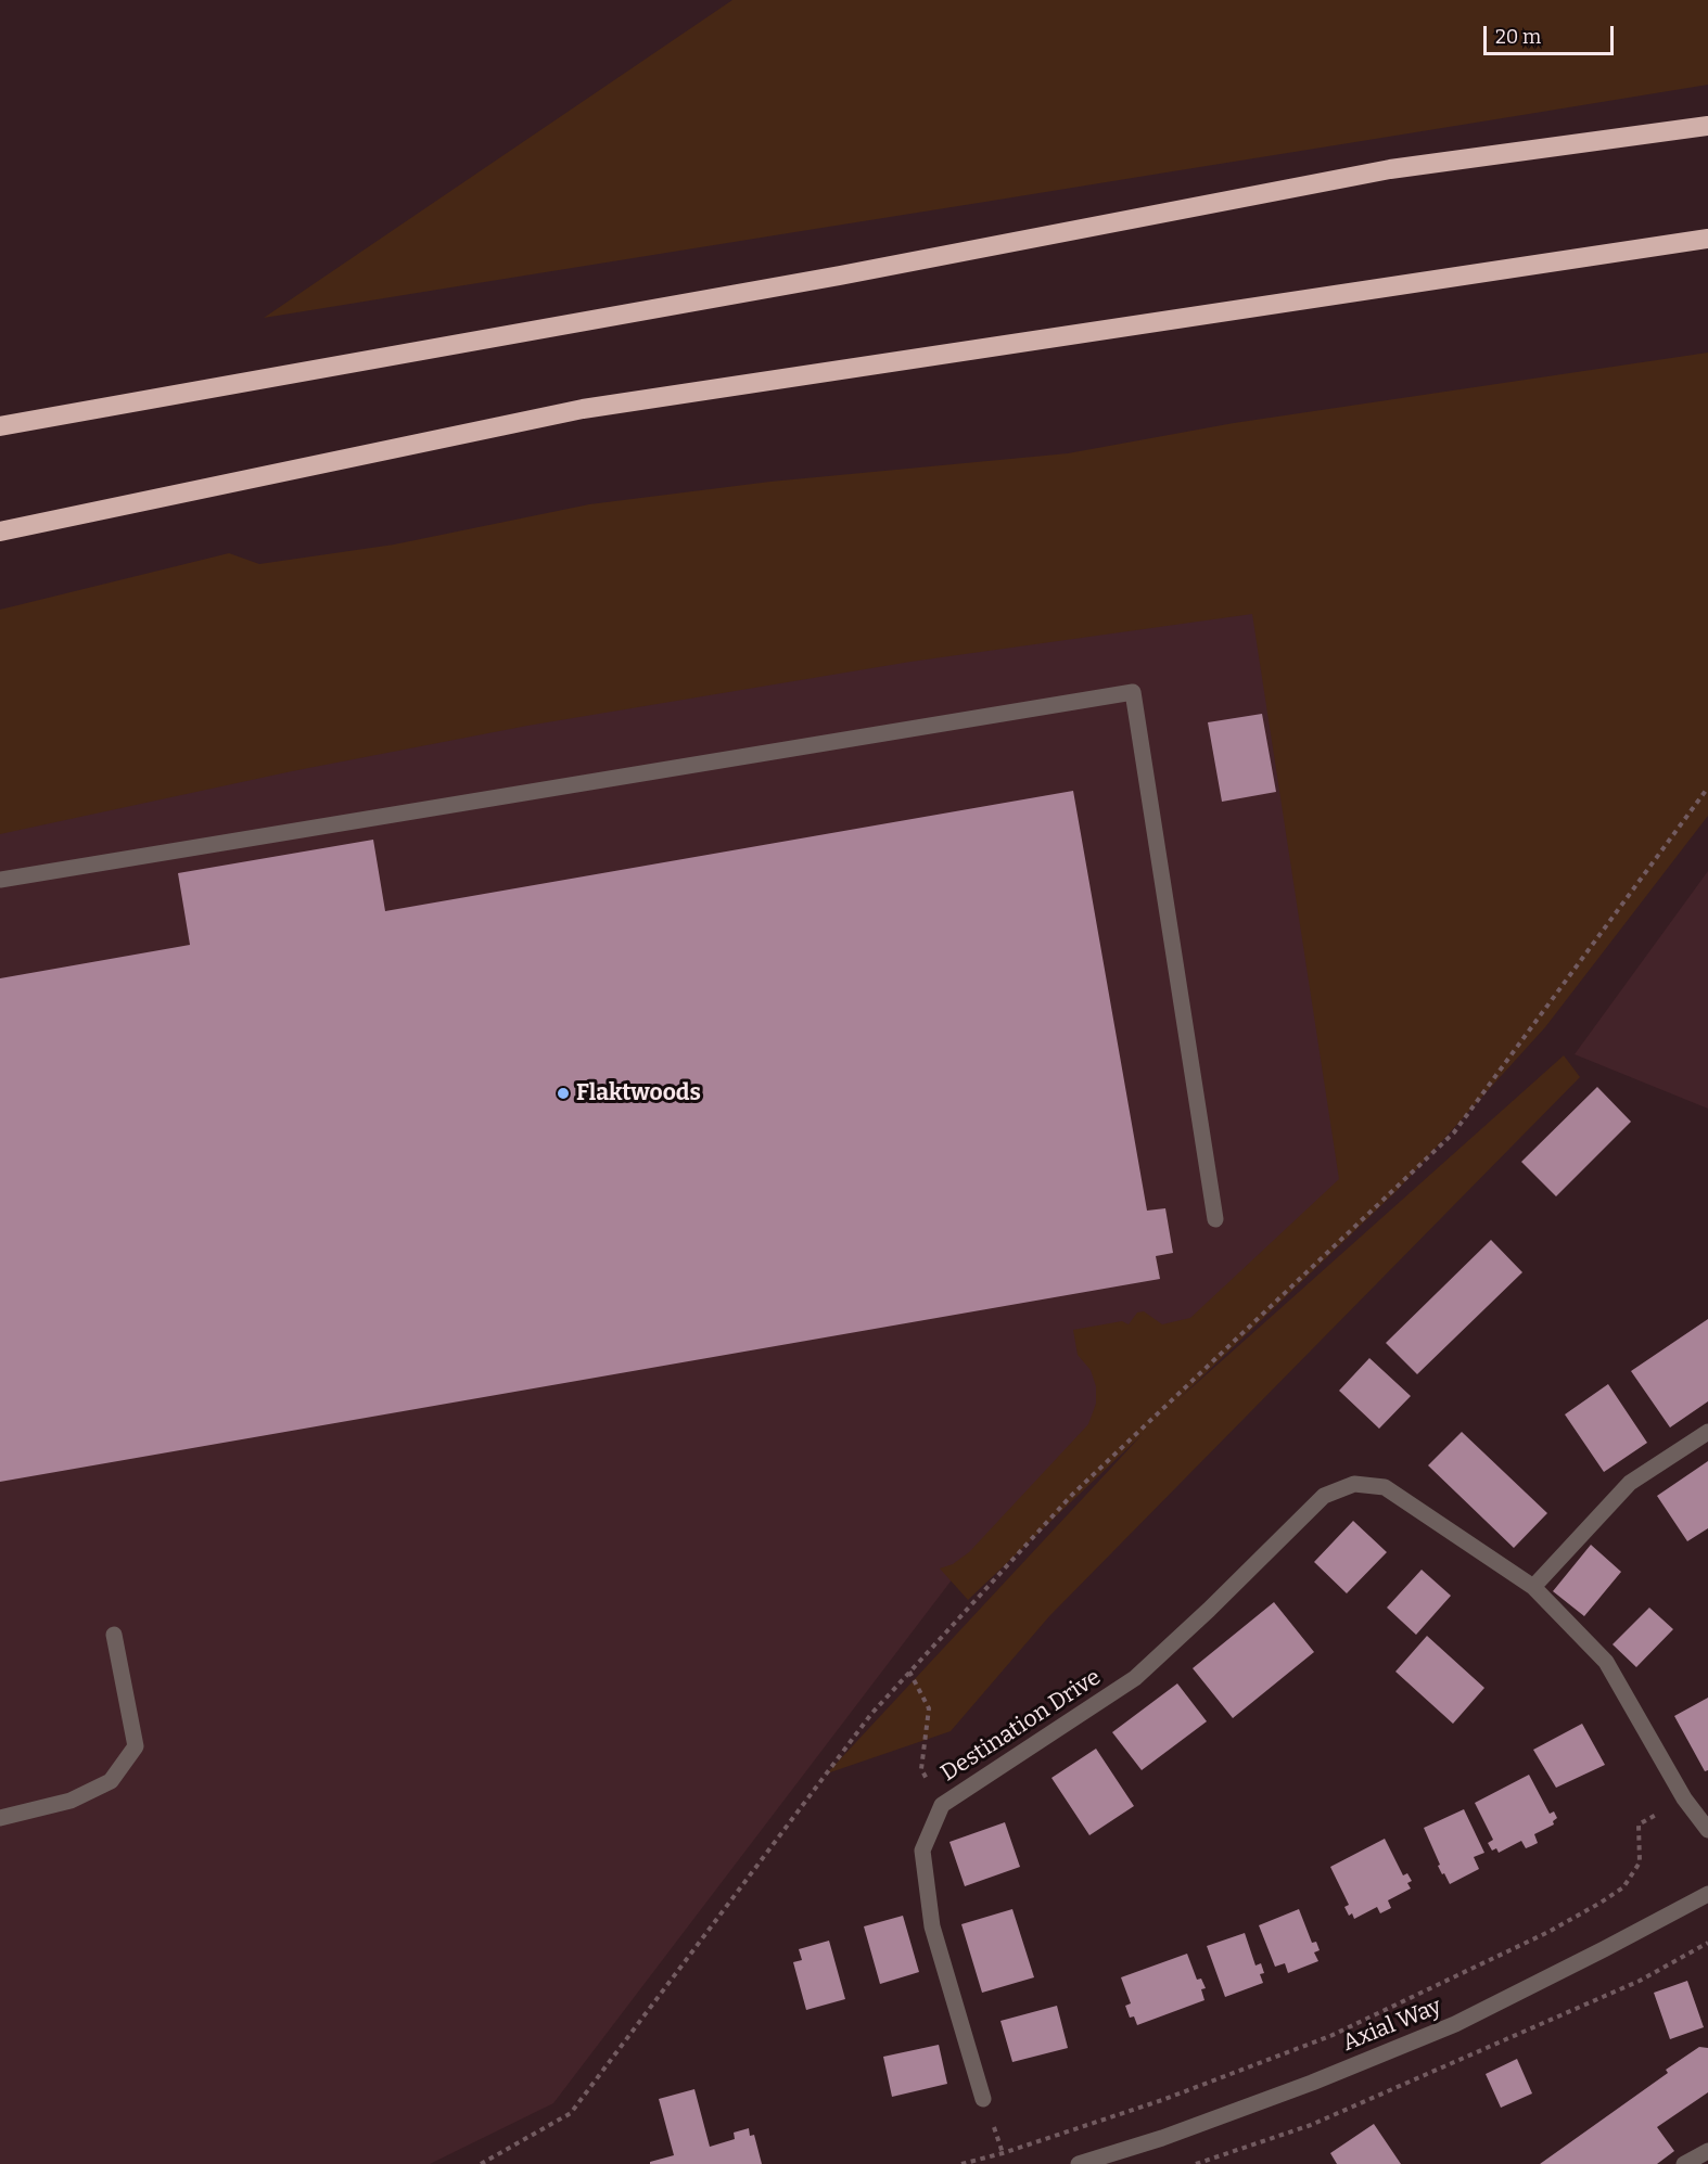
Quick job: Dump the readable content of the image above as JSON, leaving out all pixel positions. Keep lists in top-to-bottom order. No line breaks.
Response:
{"streets":{"street":["Destination Drive","Axial Way"]},"places":["Flaktwoods"],"scale_bar":"20 m"}
